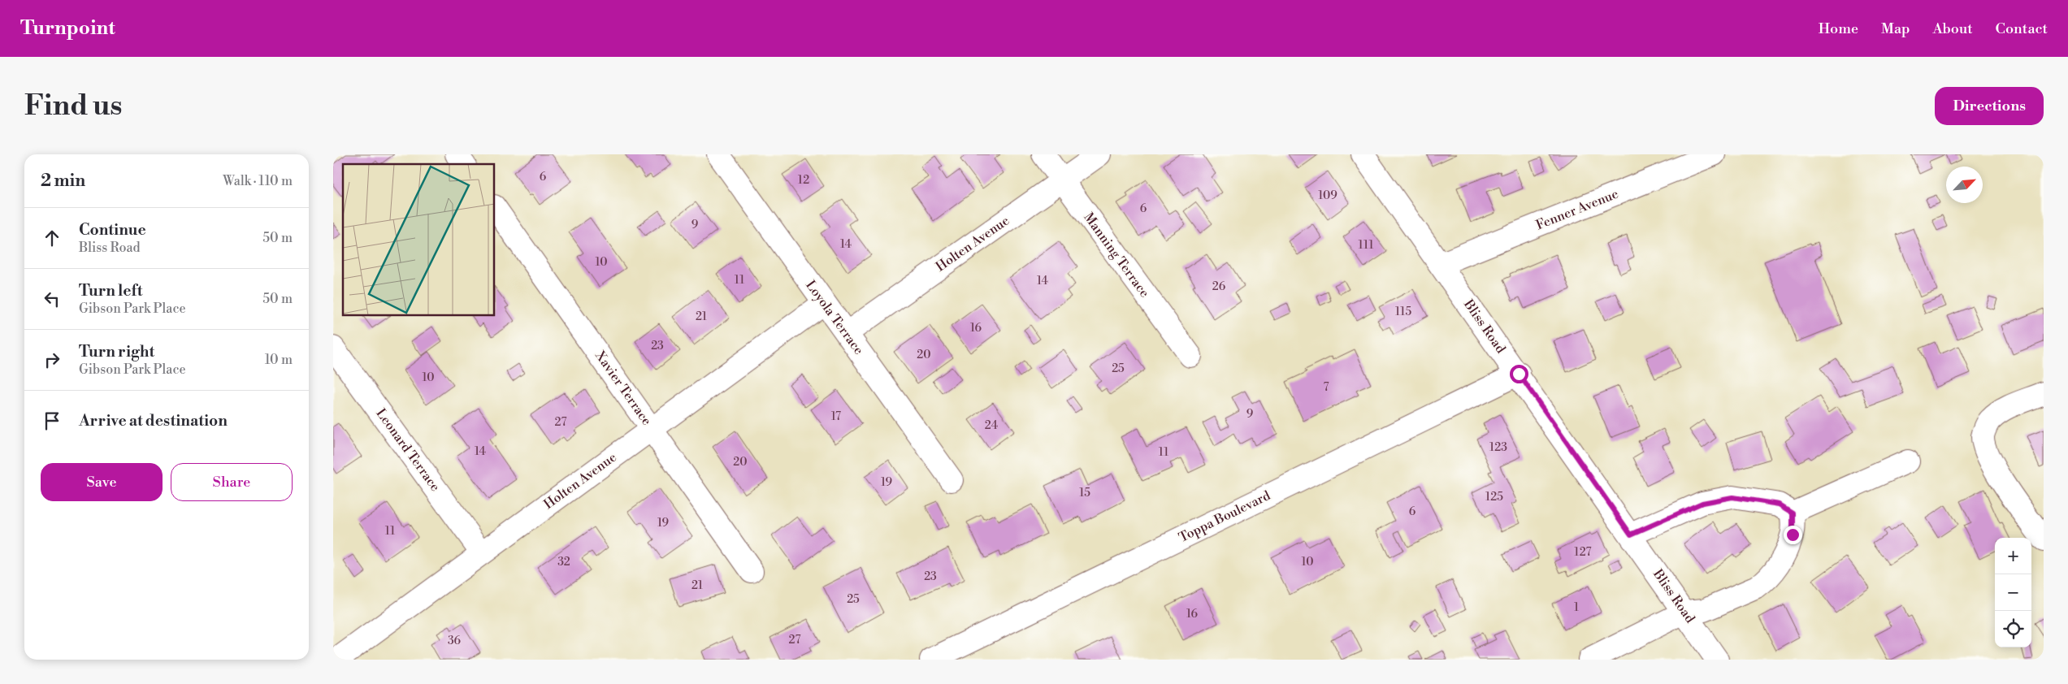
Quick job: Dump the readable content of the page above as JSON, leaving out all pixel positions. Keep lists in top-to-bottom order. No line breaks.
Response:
{"streets":{"street":["Fenner Avenue","Holten Avenue","Manning Terrace","Loyola Terrace","Bliss Road","Xavier Terrace","Leonard Terrace","Toppa Boulevard"]},"crossings":[["Fenner Avenue","Bliss Road"],["Holten Avenue","Manning Terrace"],["Holten Avenue","Loyola Terrace"],["Holten Avenue","Xavier Terrace"],["Holten Avenue","Leonard Terrace"],["Bliss Road","Toppa Boulevard"]],"house_numbers":["6","12","109","6","9","14","111","10","11","14","26","115","21","16","23","20","25","10","7","9","17","27","24","123","14","11","20","19","15","125","6","19","11","127","32","10","23","21","25","1","16","27","36"],"north":"top right","page":{"header":"Turnpoint","nav":["Home","Map","About","Contact"],"buttons":["Directions",["Save","Share"]],"title":"Find us","heading":["2 min","Walk · 110 m"],"list":[["Continue","Bliss Road","50 m"],["Turn left","Gibson Park Place","50 m"],["Turn right","Gibson Park Place","10 m"],"Arrive at destination"],"map_buttons":["+","−"]}}
